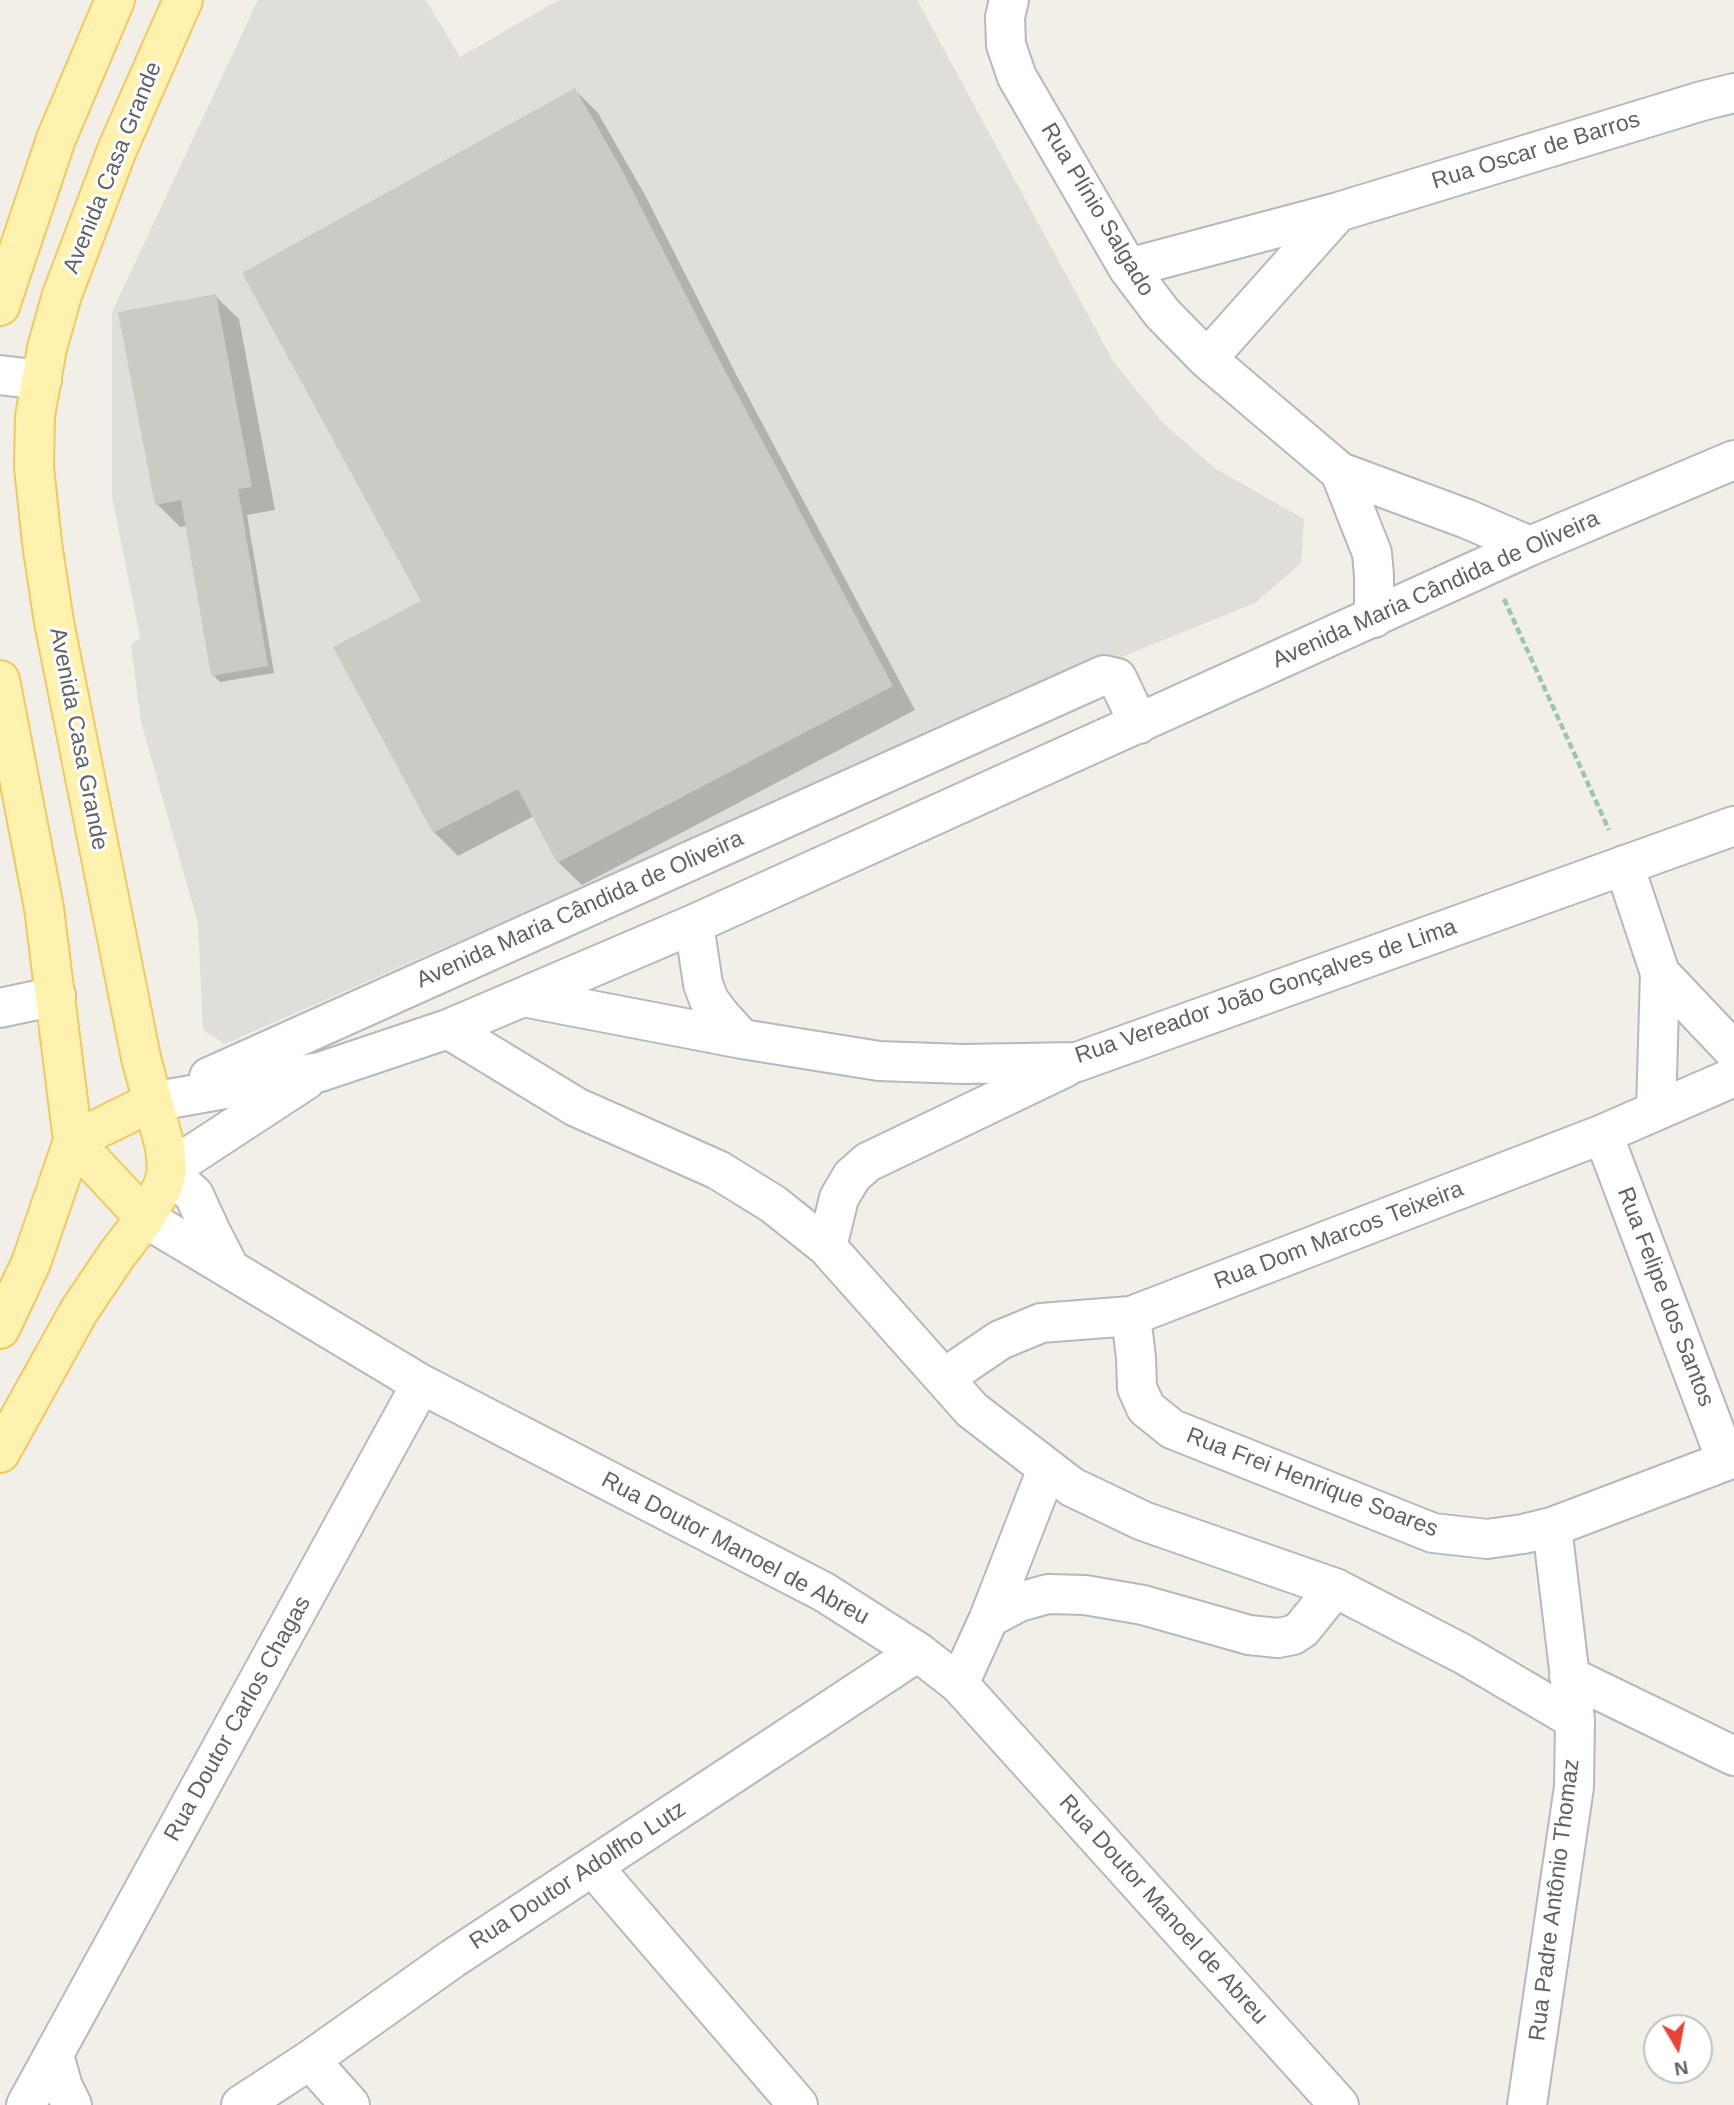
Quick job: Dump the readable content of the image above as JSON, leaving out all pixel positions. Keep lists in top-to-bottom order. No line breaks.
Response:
{"streets":{"main road":["Avenida Casa Grande"],"street":["Rua Oscar de Barros","Rua Plínio Salgado","Avenida Maria Cândida de Oliveira","Rua Vereador João Gonçalves de Lima","Rua Dom Marcos Teixeira","Rua Felipe dos Santos","Rua Frei Henrique Soares","Rua Doutor Manoel de Abreu","Rua Doutor Carlos Chagas","Rua Doutor Adolfho Lutz","Rua Padre Antônio Thomaz"]},"crossings":[["Rua Oscar de Barros","Rua Plínio Salgado"],["Avenida Casa Grande","Avenida Maria Cândida de Oliveira"],["Rua Plínio Salgado","Avenida Maria Cândida de Oliveira"],["Avenida Maria Cândida de Oliveira","Rua Vereador João Gonçalves de Lima"],["Rua Dom Marcos Teixeira","Rua Felipe dos Santos"],["Rua Dom Marcos Teixeira","Rua Frei Henrique Soares"],["Rua Felipe dos Santos","Rua Frei Henrique Soares"],["Rua Frei Henrique Soares","Rua Padre Antônio Thomaz"],["Rua Doutor Manoel de Abreu","Rua Doutor Carlos Chagas"],["Rua Doutor Manoel de Abreu","Rua Doutor Adolfho Lutz"]],"north":"bottom"}
